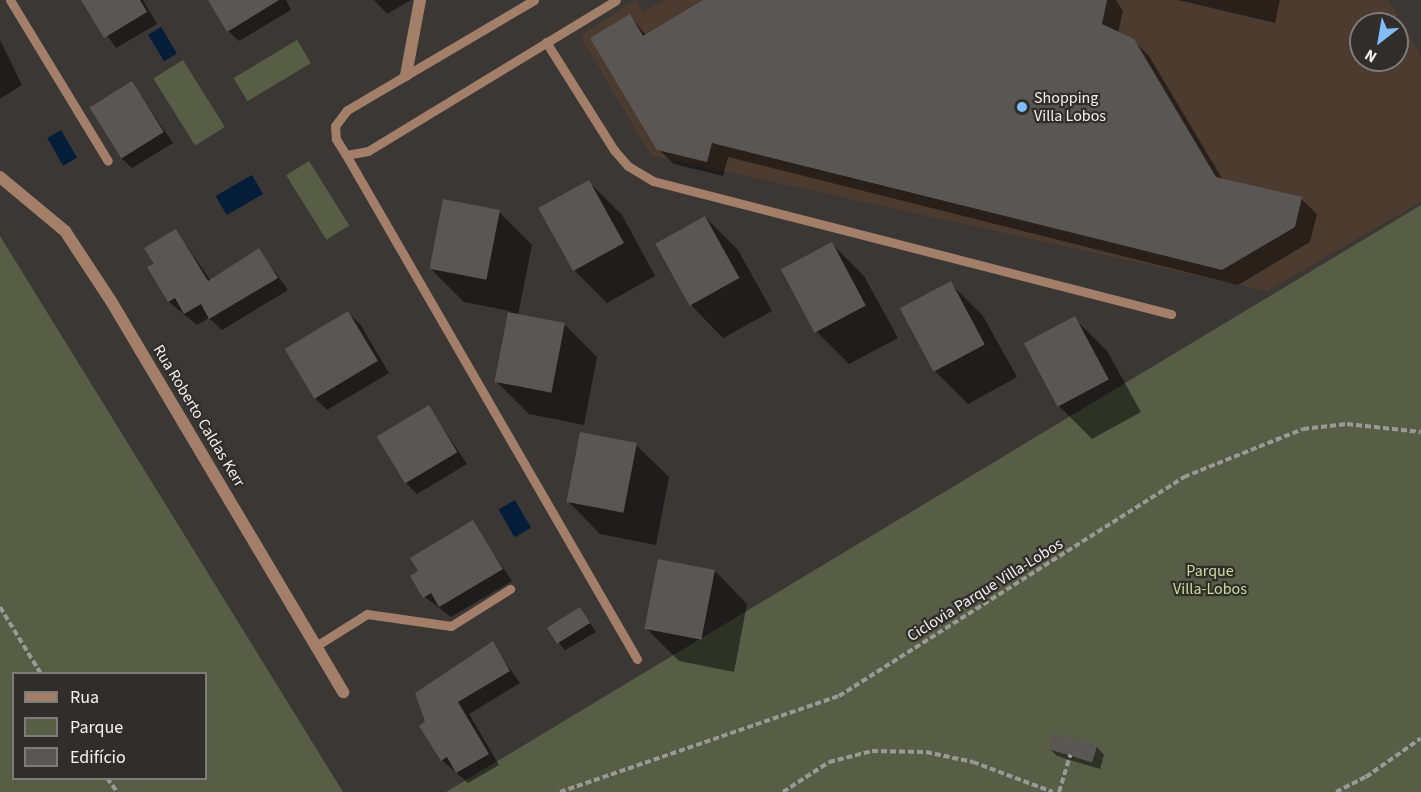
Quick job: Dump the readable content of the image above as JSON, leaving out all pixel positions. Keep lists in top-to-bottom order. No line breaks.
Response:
{"streets":{"street":["Rua Roberto Caldas Kerr"],"path":["Ciclovia Parque Villa-Lobos"]},"parks":["Parque Villa-Lobos"],"places":["Shopping Villa Lobos"],"legend":["Rua","Parque","Edifício"],"north":"bottom left"}
